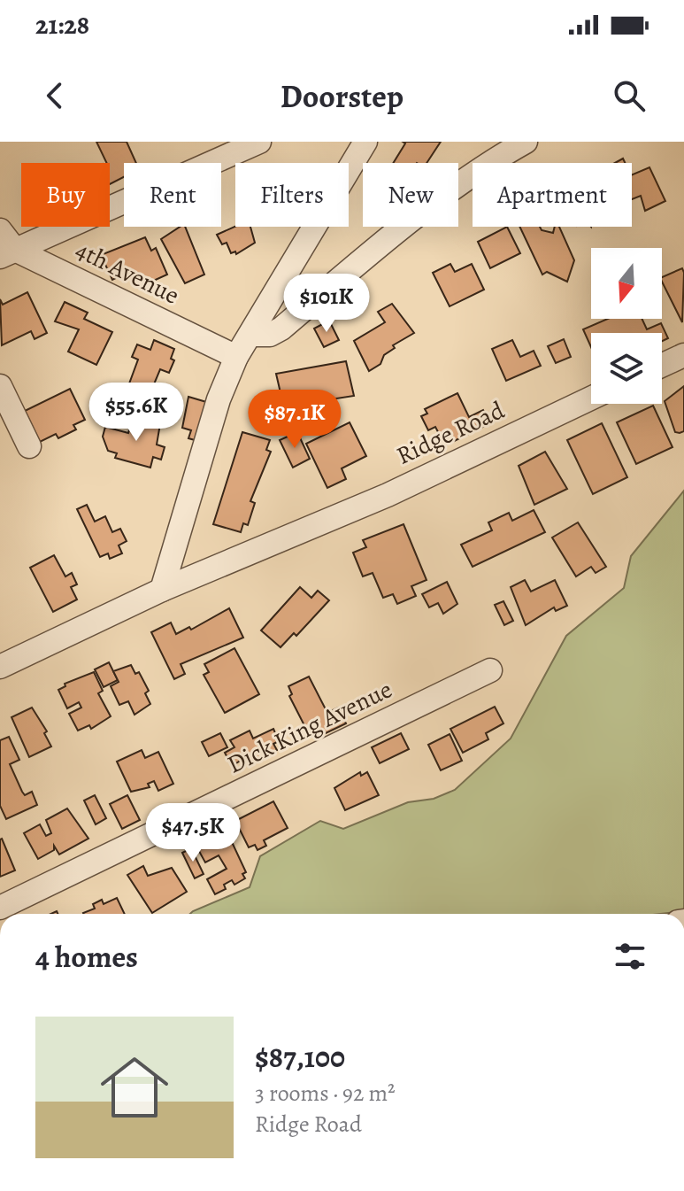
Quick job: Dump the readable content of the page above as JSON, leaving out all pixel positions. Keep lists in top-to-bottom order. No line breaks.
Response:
{"streets":{"street":["4th Avenue","Ridge Road","Dick King Avenue"]},"north":"bottom","page":{"status":"21:28","header":"Doorstep","chip":["Buy","Rent","Filters","New","Apartment"],"price":["$101K","$55.6K","$87.1K","$47.5K"],"heading":"4 homes","list":[{"name":"$87,100","note":"3 rooms · 92 m² · Ridge Road"}]}}
